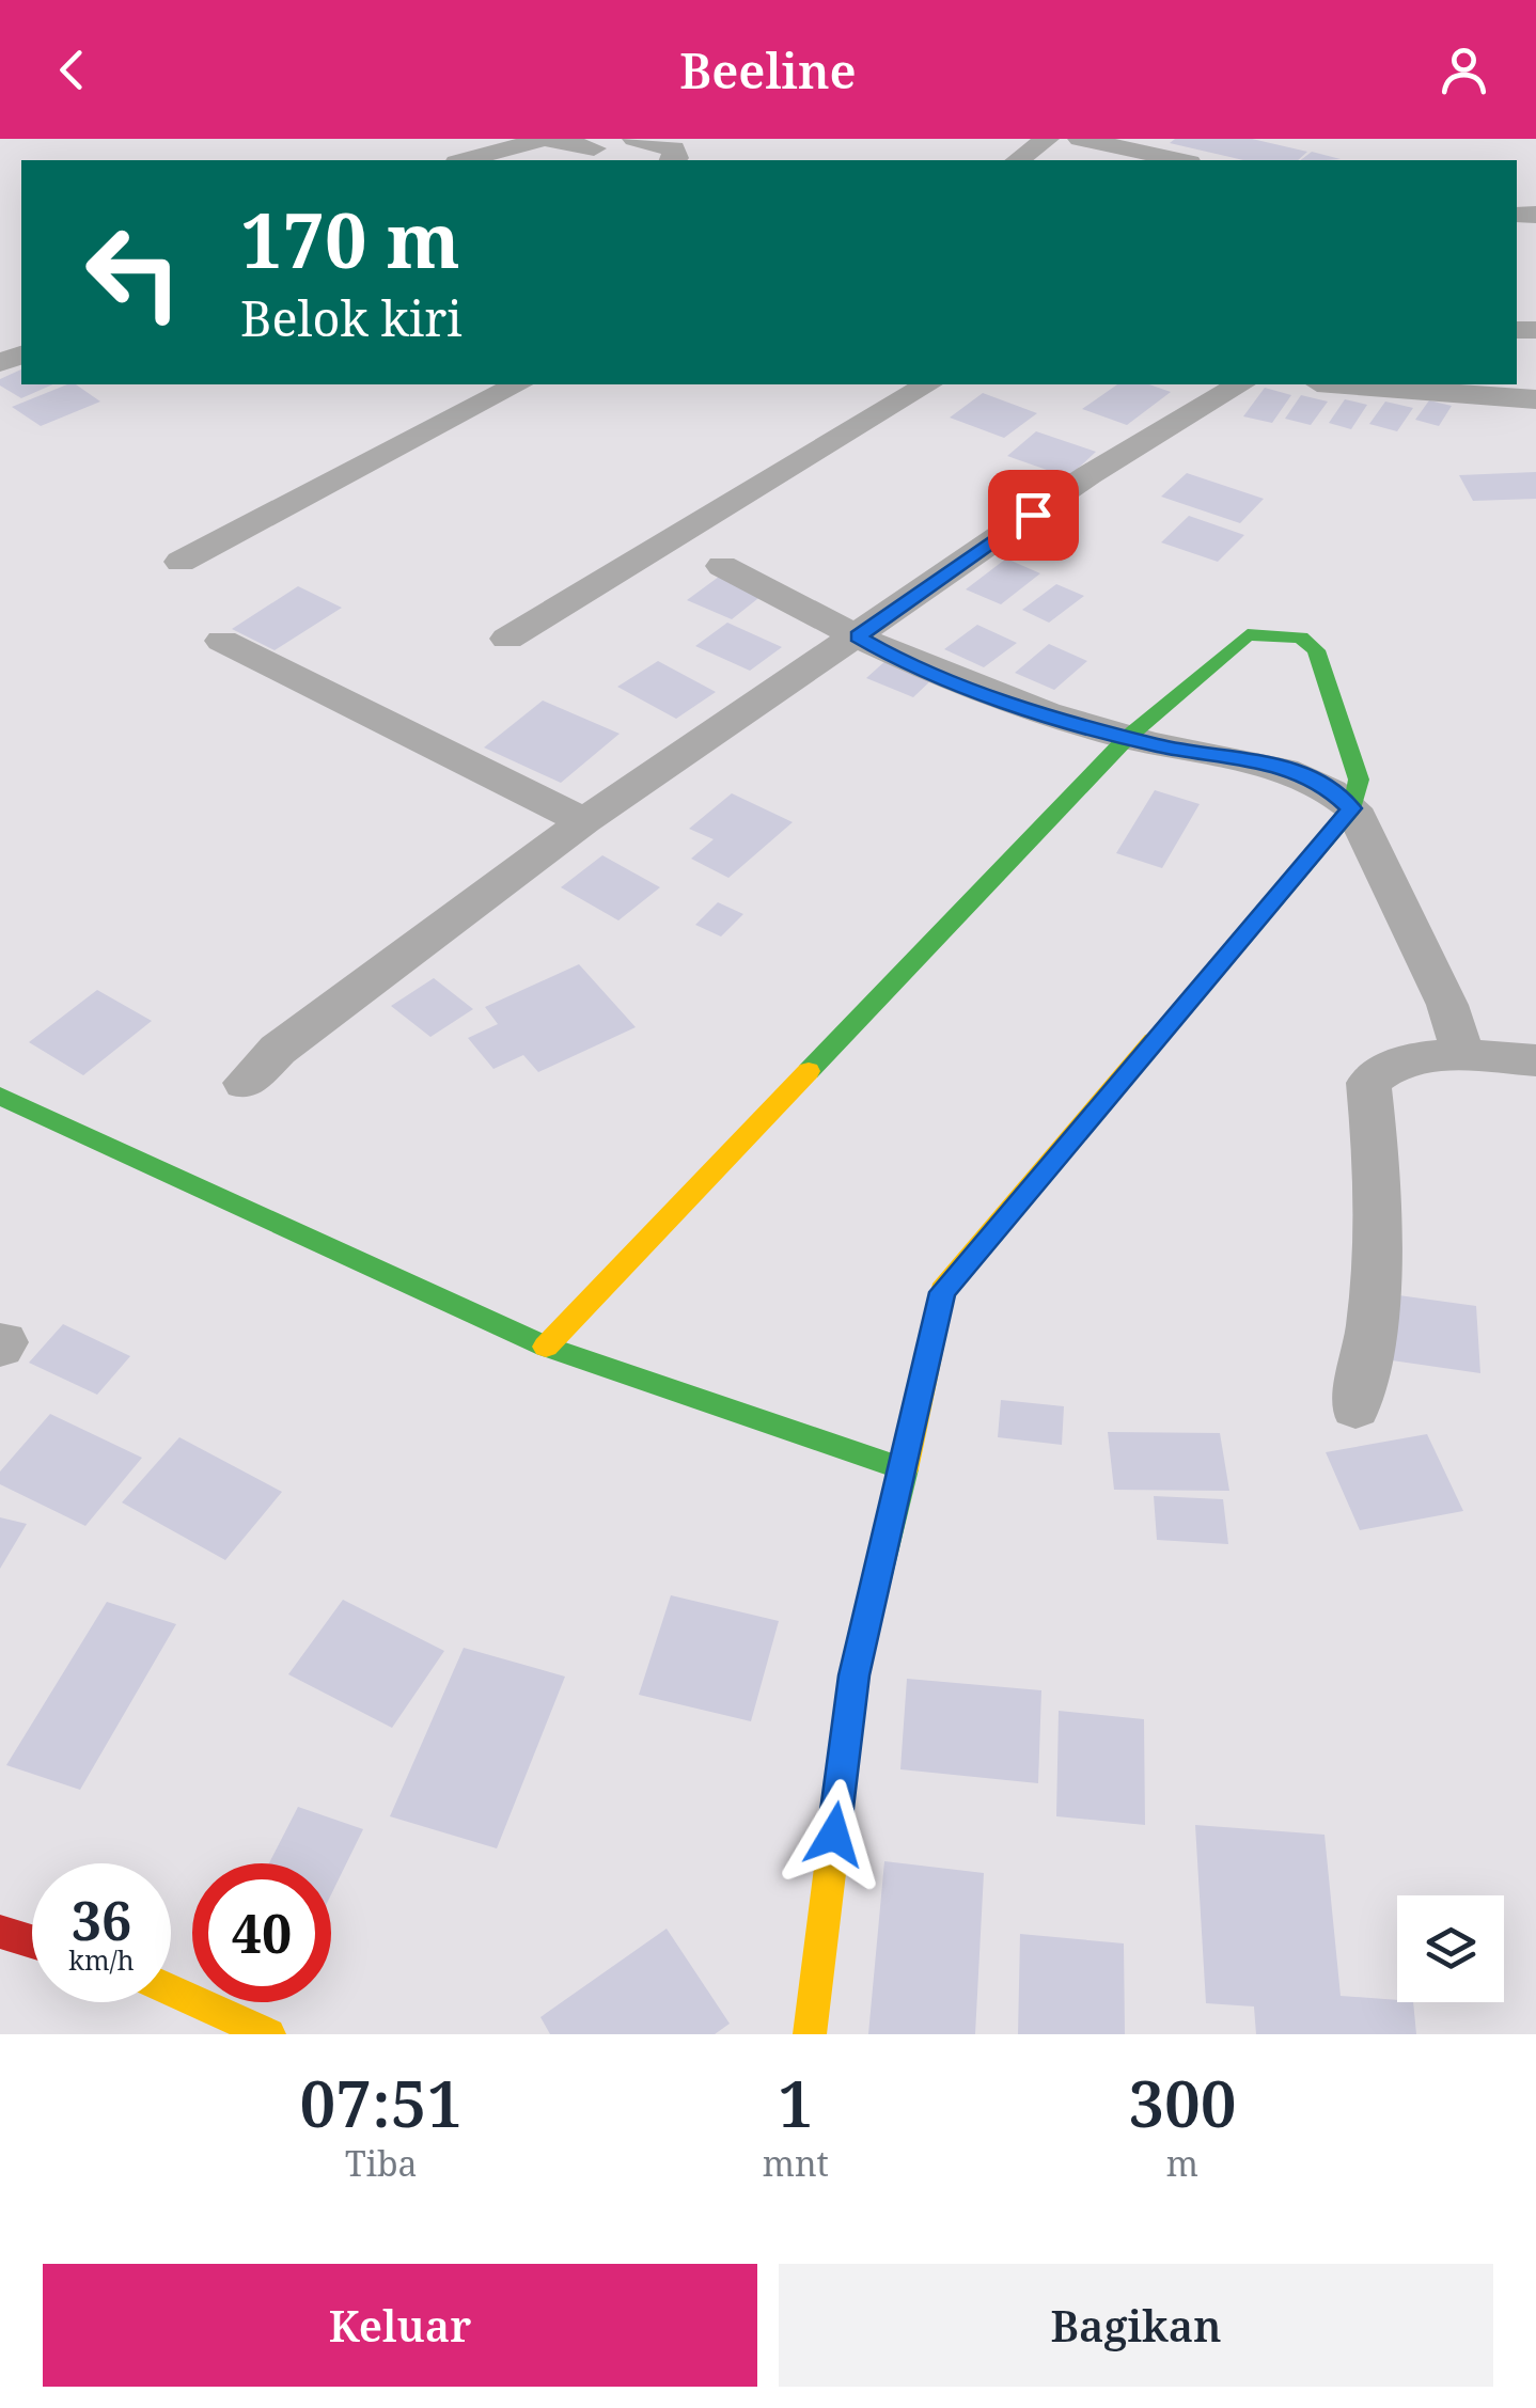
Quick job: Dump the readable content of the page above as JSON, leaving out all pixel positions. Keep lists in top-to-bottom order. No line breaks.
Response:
{"page":{"header":"Beeline","turn":["170 m","Belok kiri"],"speed":"36 km/h","limit":"40","eta":["07:51","Tiba","1","mnt","300","m"],"buttons":["Keluar","Bagikan"]}}
